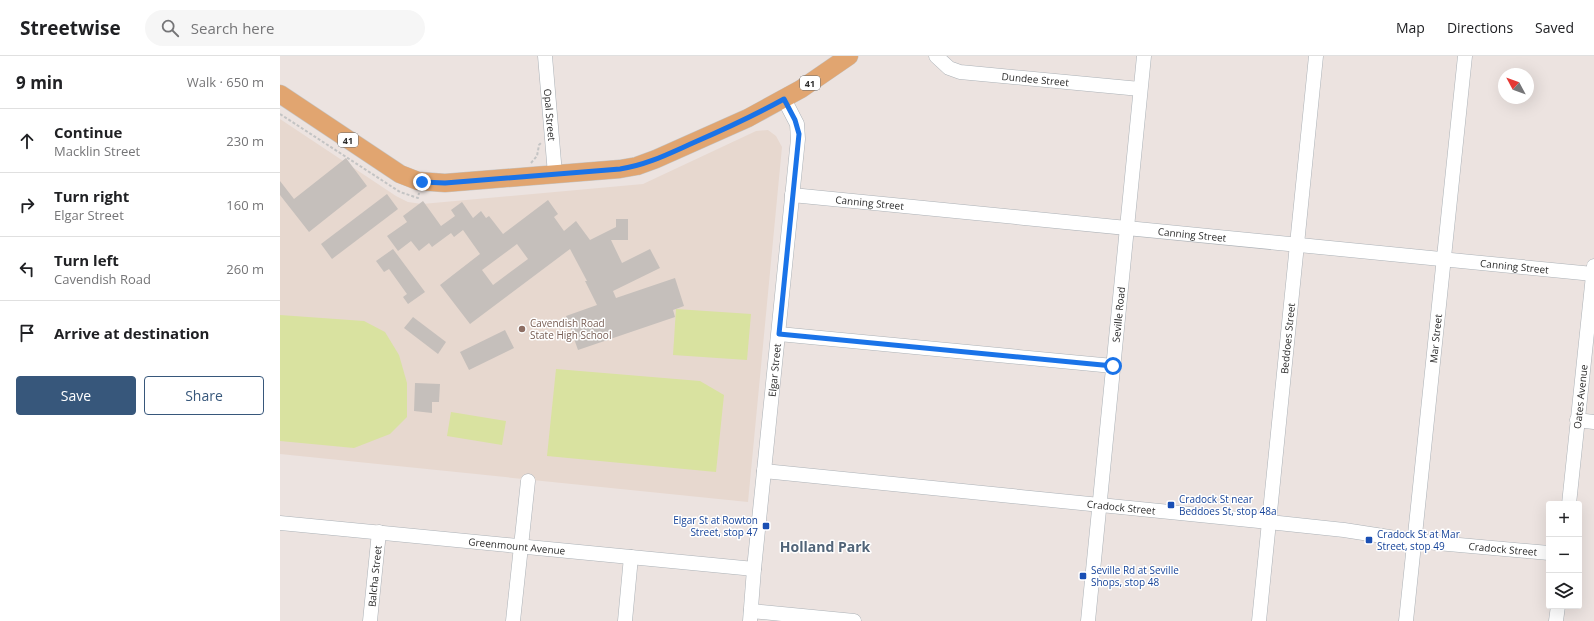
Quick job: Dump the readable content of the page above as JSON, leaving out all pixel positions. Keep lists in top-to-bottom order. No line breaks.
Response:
{"streets":{"main road":["41"],"street":["Dundee Street","Opal Street","Canning Street","Seville Road","Beddoes Street","Mar Street","Elgar Street","Oates Avenue","Cradock Street","Greenmount Avenue","Balcha Street"]},"crossings":[["Dundee Street","Seville Road"],["41","Opal Street"],["41","Elgar Street"],["Canning Street","Seville Road"],["Canning Street","Beddoes Street"],["Canning Street","Mar Street"],["Canning Street","Elgar Street"],["Canning Street","Oates Avenue"],["Seville Road","Cradock Street"],["Beddoes Street","Cradock Street"],["Mar Street","Cradock Street"],["Elgar Street","Cradock Street"],["Elgar Street","Greenmount Avenue"],["Greenmount Avenue","Balcha Street"]],"districts":["Holland Park"],"places":{"other":["Cavendish Road State High School"],"transit":["Cradock St near Beddoes St, stop 48a","Elgar St at Rowton Street, stop 47","Cradock St at Mar Street, stop 49","Seville Rd at Seville Shops, stop 48"]},"north":"top left","page":{"header":"Streetwise","search":"Search here","nav":["Map","Directions","Saved"],"heading":["9 min","Walk · 650 m"],"list":[["Continue","Macklin Street","230 m"],["Turn right","Elgar Street","160 m"],["Turn left","Cavendish Road","260 m"],"Arrive at destination"],"buttons":["Save","Share"],"map_buttons":["+","−"]}}
